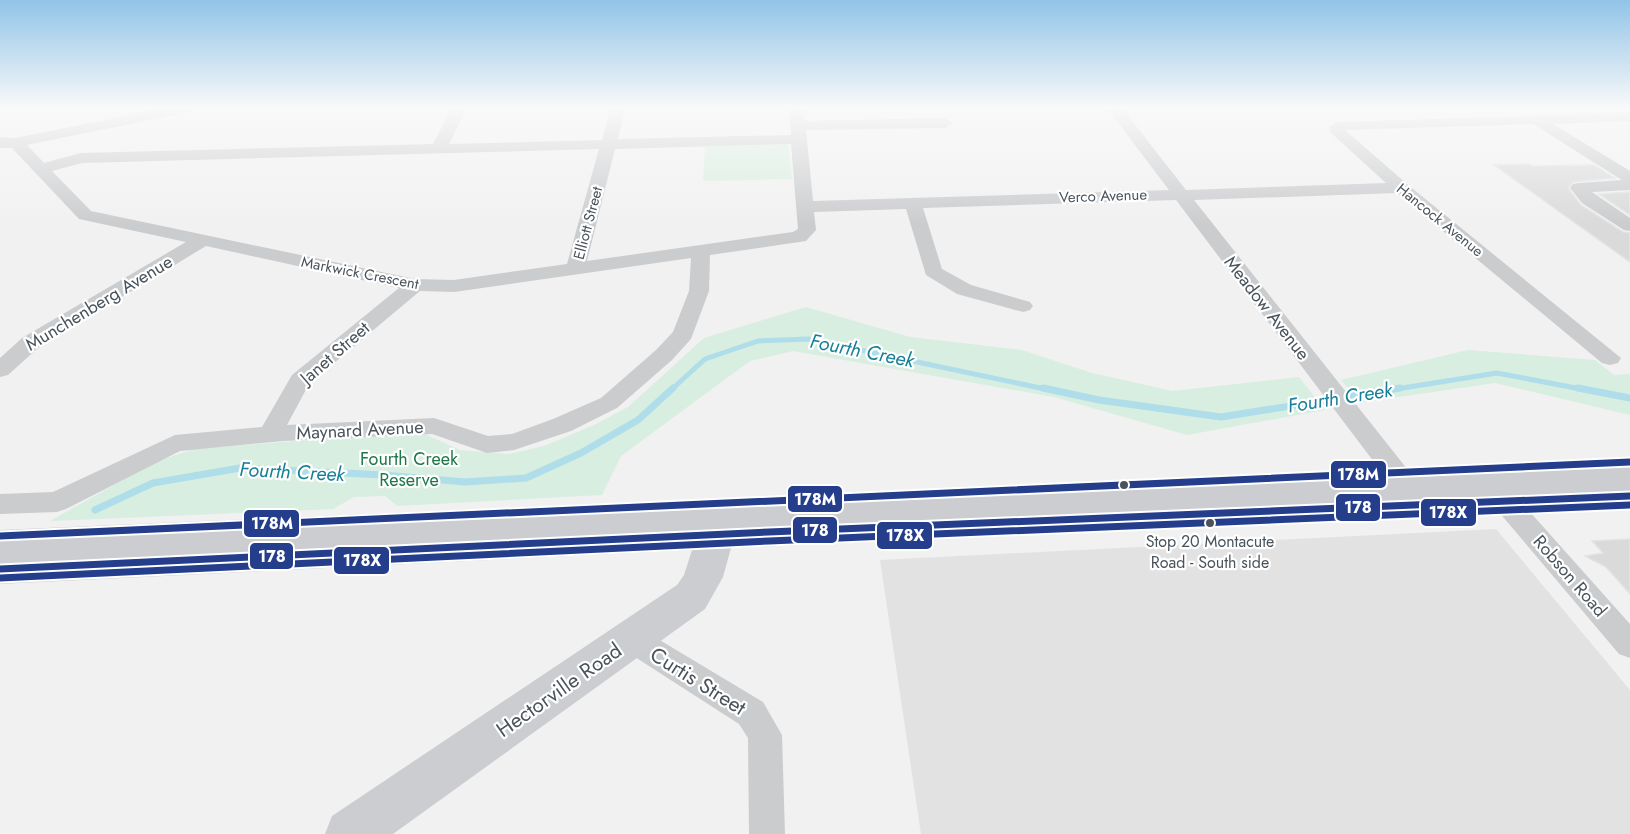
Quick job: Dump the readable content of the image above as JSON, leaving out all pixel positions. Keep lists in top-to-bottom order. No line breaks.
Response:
{"streets":{"main road":["Hectorville Road"],"street":["Verco Avenue","Hancock Avenue","Elliott Street","Markwick Crescent","Munchenberg Avenue","Meadow Avenue","Janet Street","Maynard Avenue","Robson Road","Curtis Street"]},"crossings":[["Verco Avenue","Hancock Avenue"],["Verco Avenue","Markwick Crescent"],["Verco Avenue","Meadow Avenue"],["Elliott Street","Markwick Crescent"],["Markwick Crescent","Munchenberg Avenue"],["Markwick Crescent","Janet Street"],["Markwick Crescent","Maynard Avenue"],["Janet Street","Maynard Avenue"],["Curtis Street","Hectorville Road"]],"water":["Fourth Creek"],"parks":["Fourth Creek Reserve"],"places":["Stop 20 Montacute Road - South side"],"lines":["transit line 178M","transit line 178","transit line 178X"]}
